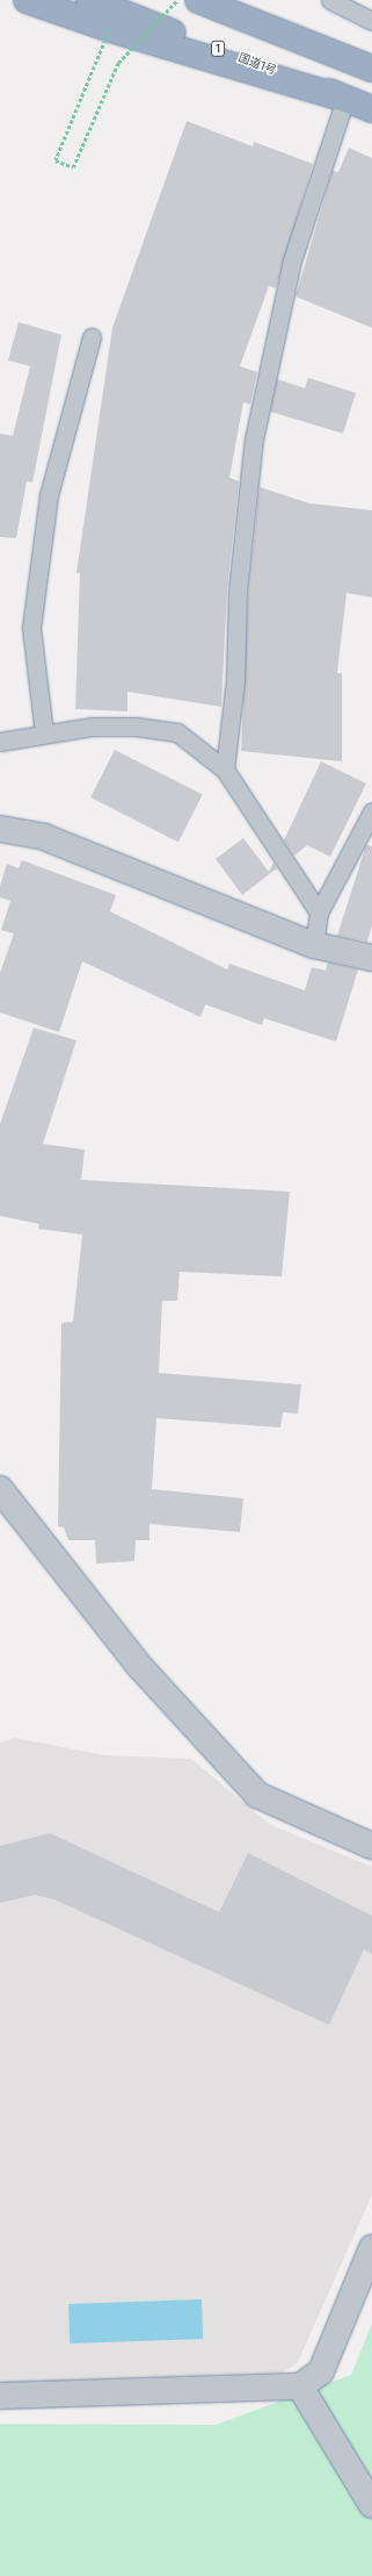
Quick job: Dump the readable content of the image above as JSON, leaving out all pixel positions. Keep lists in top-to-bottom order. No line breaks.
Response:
{"streets":{"highway":["1","国道1号"]}}
